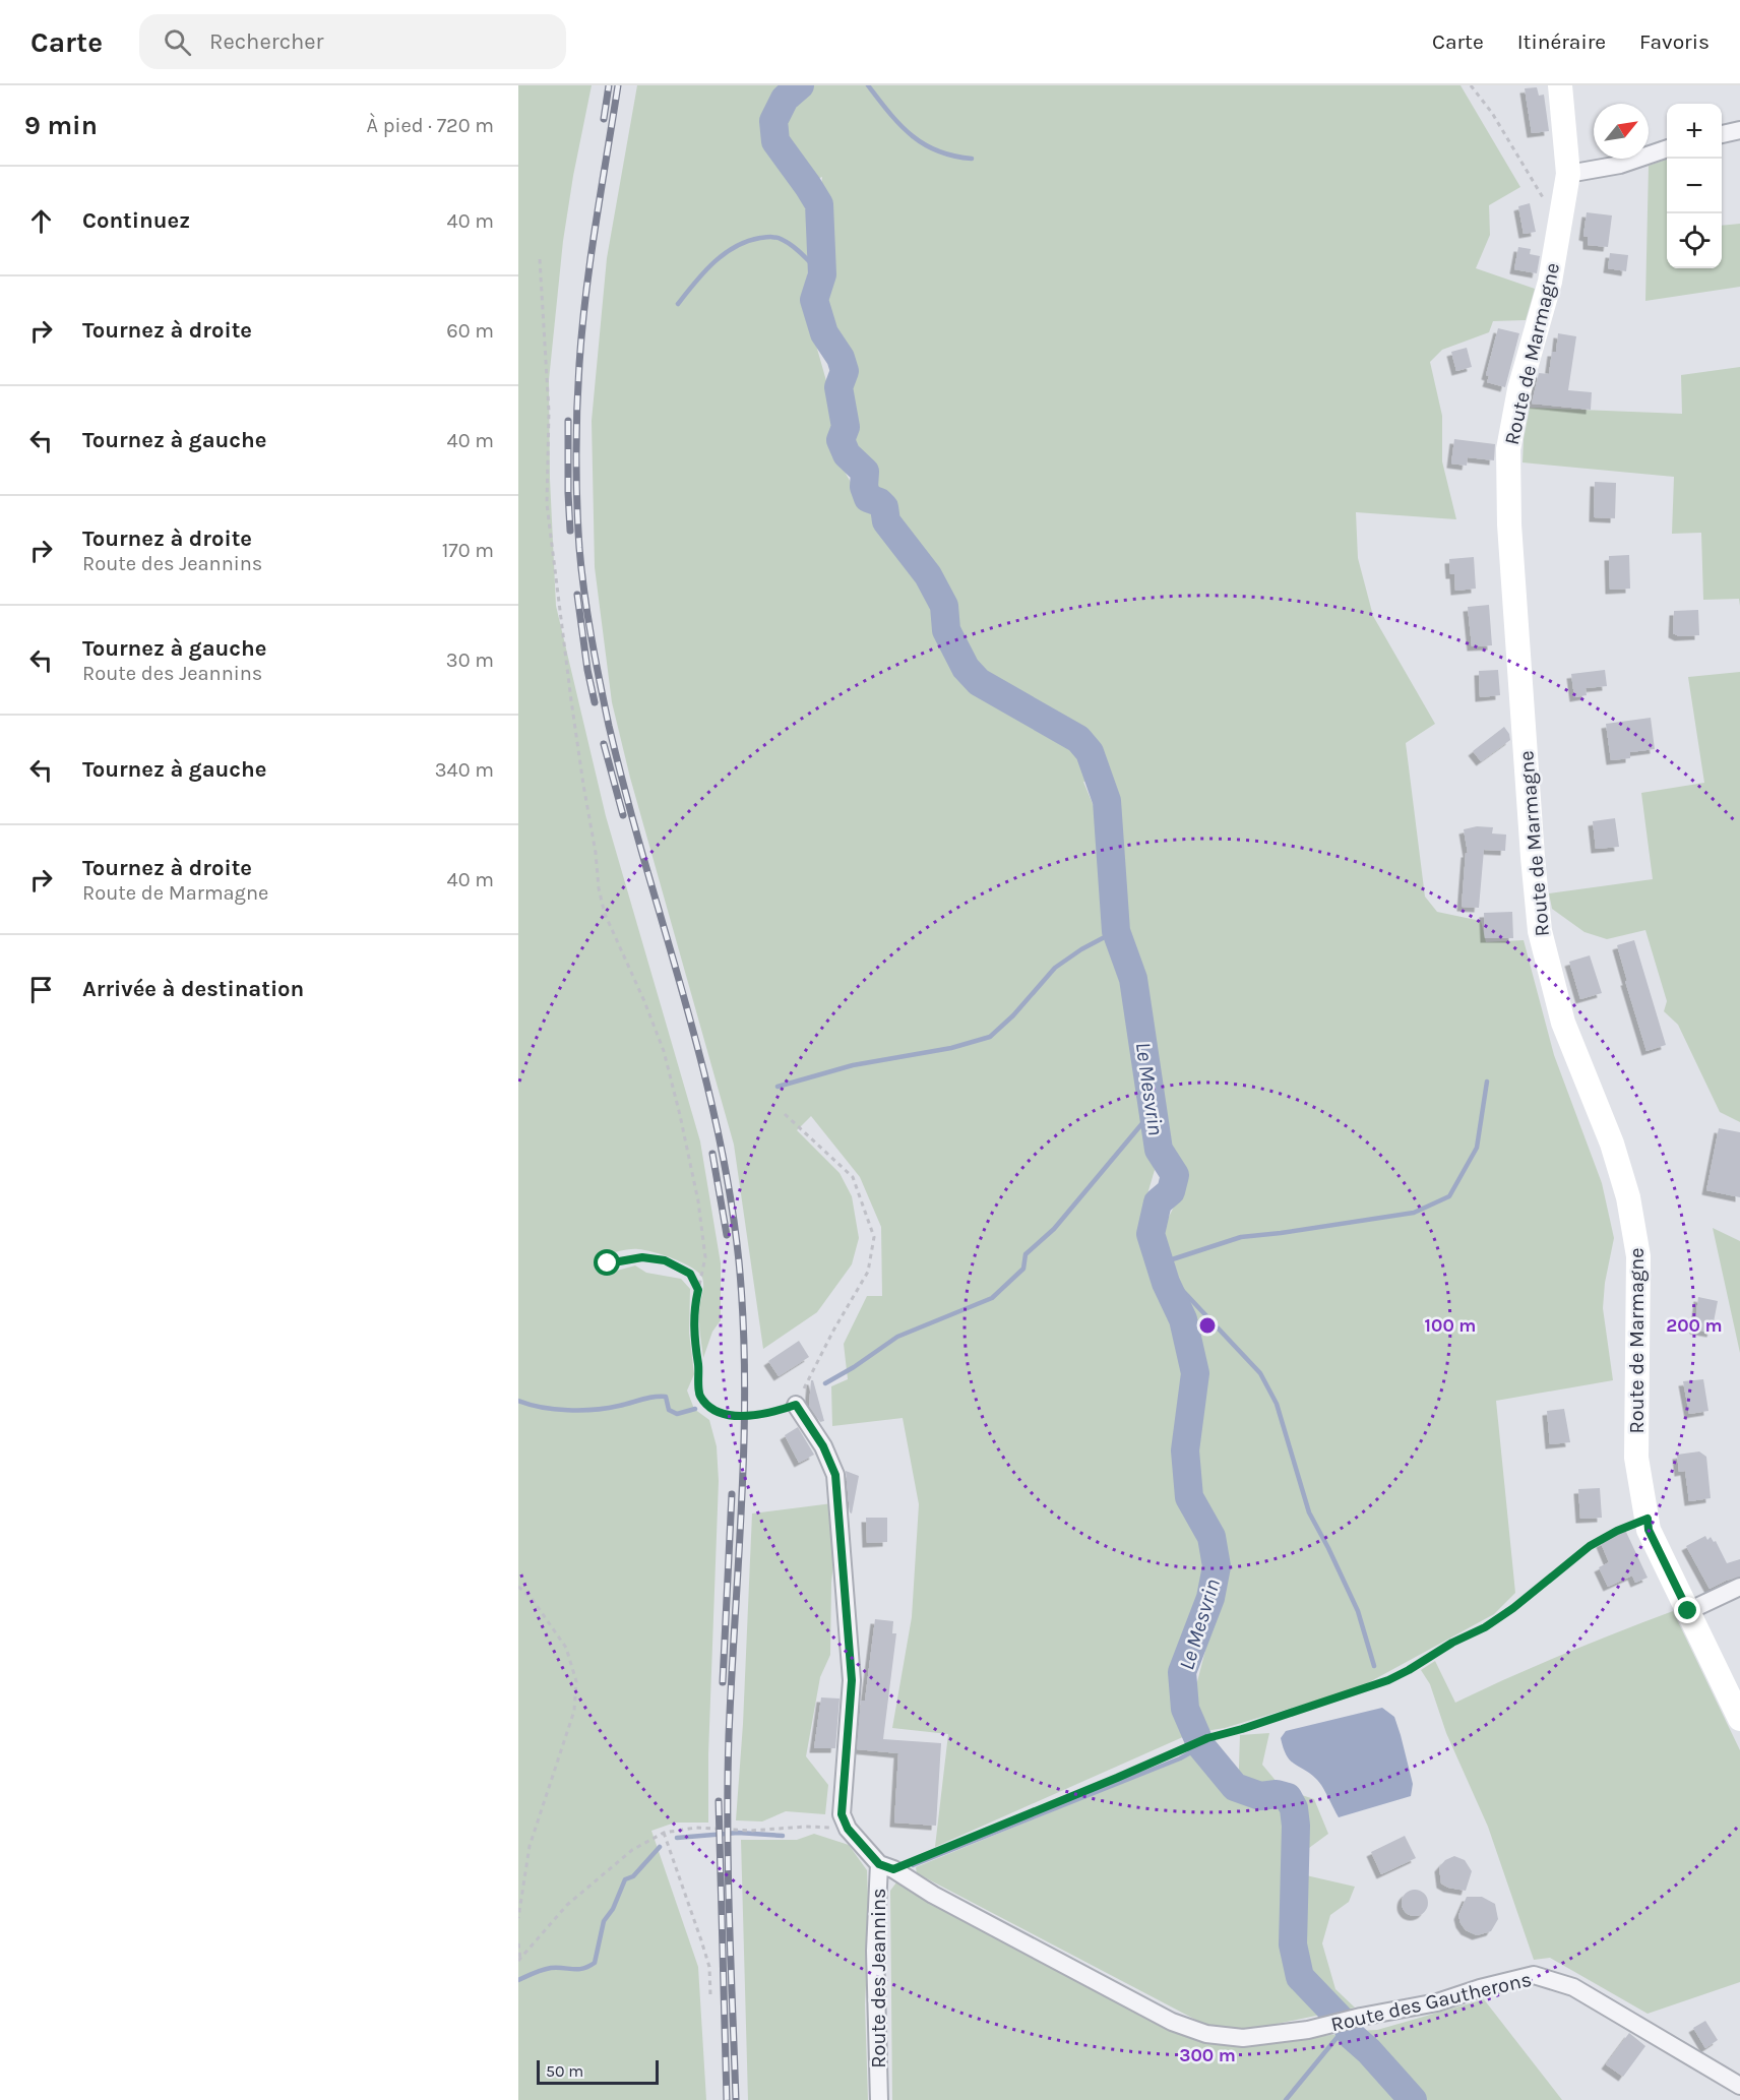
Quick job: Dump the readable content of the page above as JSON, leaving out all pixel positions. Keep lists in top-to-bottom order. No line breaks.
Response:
{"streets":{"main road":["Route de Marmagne"],"street":["Route des Jeannins","Route des Gautherons"]},"crossings":[["Route des Jeannins","Route des Gautherons"]],"water":["Le Mesvrin"],"scale_bar":"50 m","north":"top right","page":{"header":"Carte","search":"Rechercher","nav":["Carte","Itinéraire","Favoris"],"heading":["9 min","À pied · 720 m"],"map_buttons":["+","−"],"list":[["Continuez","40 m"],["Tournez à droite","60 m"],["Tournez à gauche","40 m"],["Tournez à droite","Route des Jeannins","170 m"],["Tournez à gauche","Route des Jeannins","30 m"],["Tournez à gauche","340 m"],["Tournez à droite","Route de Marmagne","40 m"],"Arrivée à destination"],"scale":"50 m"},"rings":["100 m","200 m","300 m"]}
